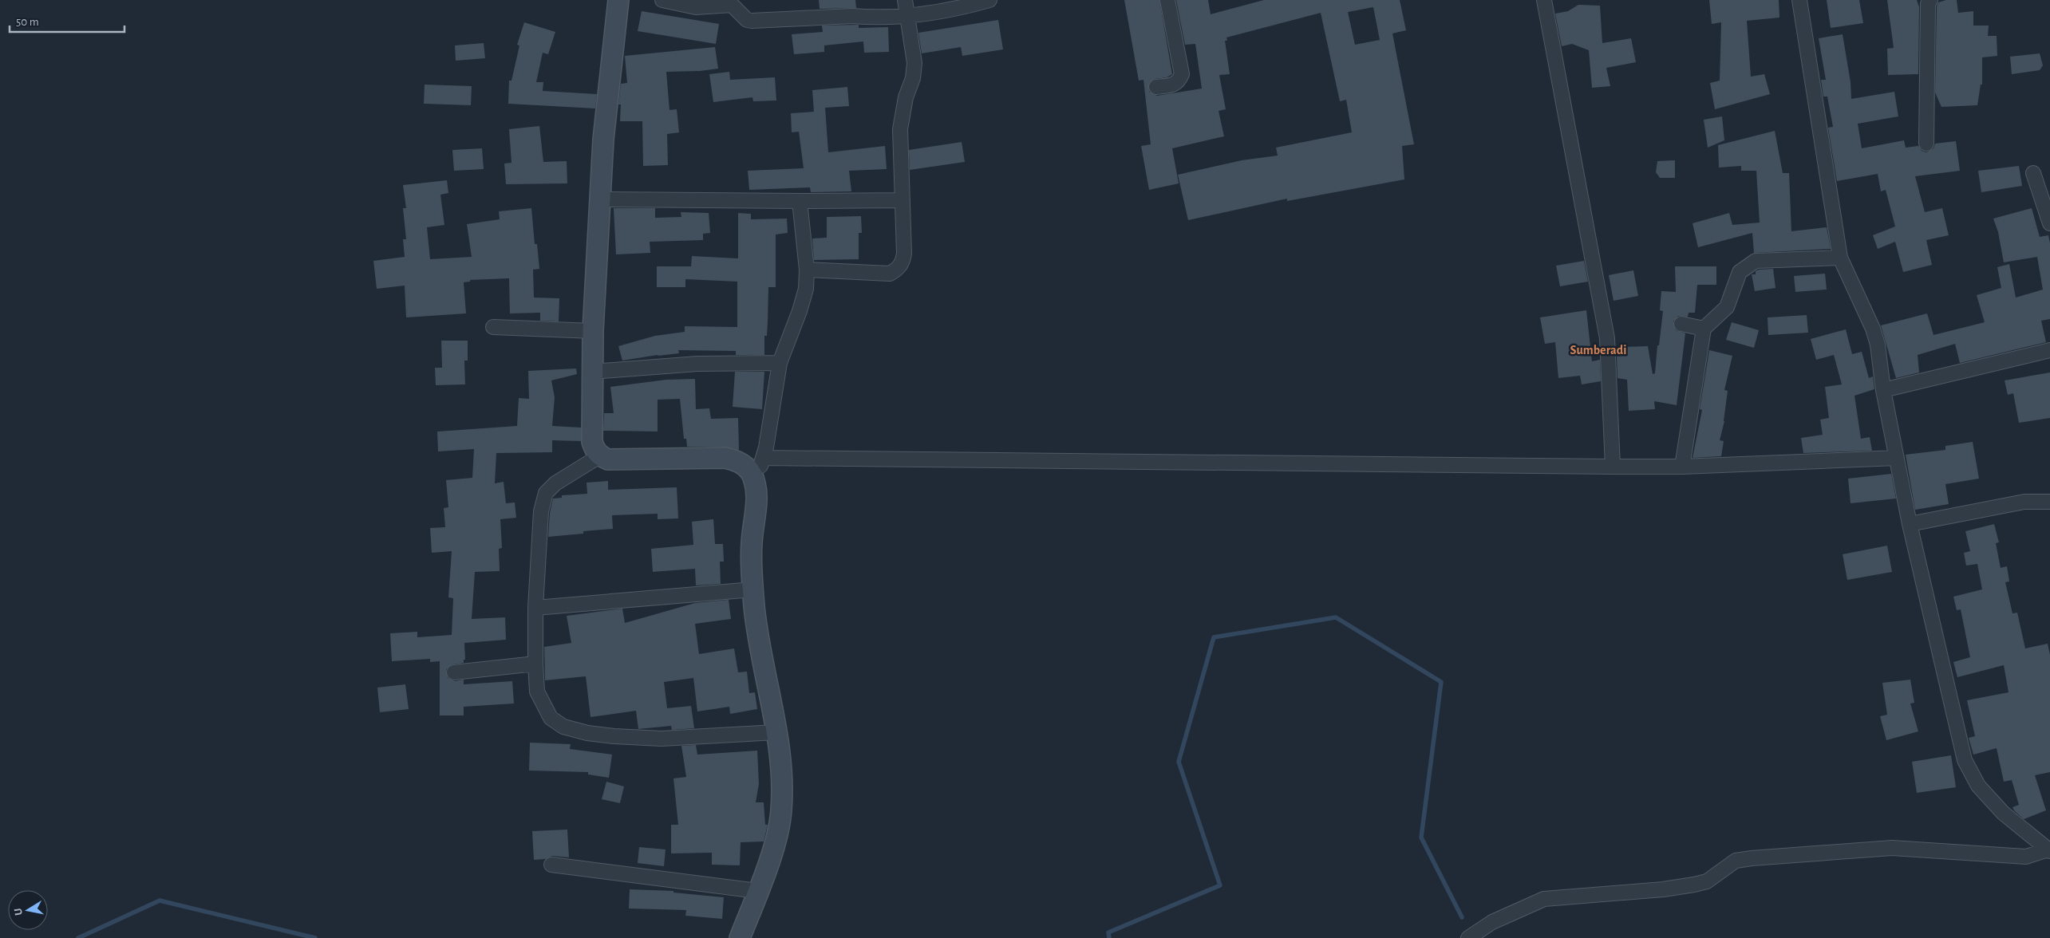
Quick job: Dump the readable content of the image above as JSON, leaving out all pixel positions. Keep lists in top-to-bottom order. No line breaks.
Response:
{"districts":["Sumberadi"],"scale_bar":"50 m","north":"left"}
